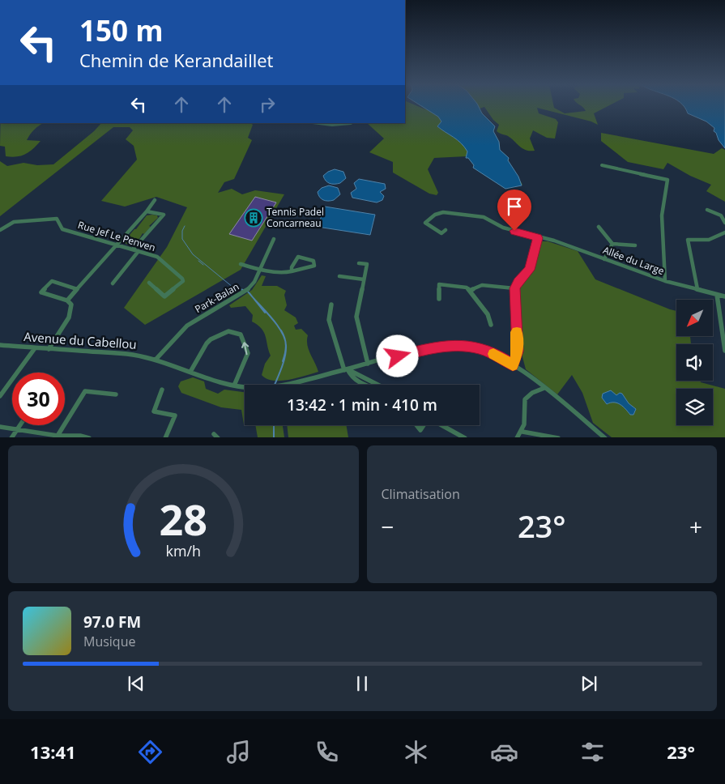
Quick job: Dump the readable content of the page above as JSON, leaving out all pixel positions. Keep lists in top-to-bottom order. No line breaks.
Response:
{"streets":{"street":["Rue Jef Le Penven","Allée du Large","Park-Balan","Avenue du Cabellou"]},"crossings":[["Park-Balan","Avenue du Cabellou"]],"places":{"building":["Tennis Padel Concarneau"]},"north":"bottom left","page":{"turn":["150 m","Chemin de Kerandaillet"],"limit":"30","trip":"13:42 · 1 min · 410 m","tile":"Climatisation","heat":["−","23°","+"],"song":["97.0 FM","Musique"],"tabs":["13:41","23°"],"gauge":["28","km/h"]}}
